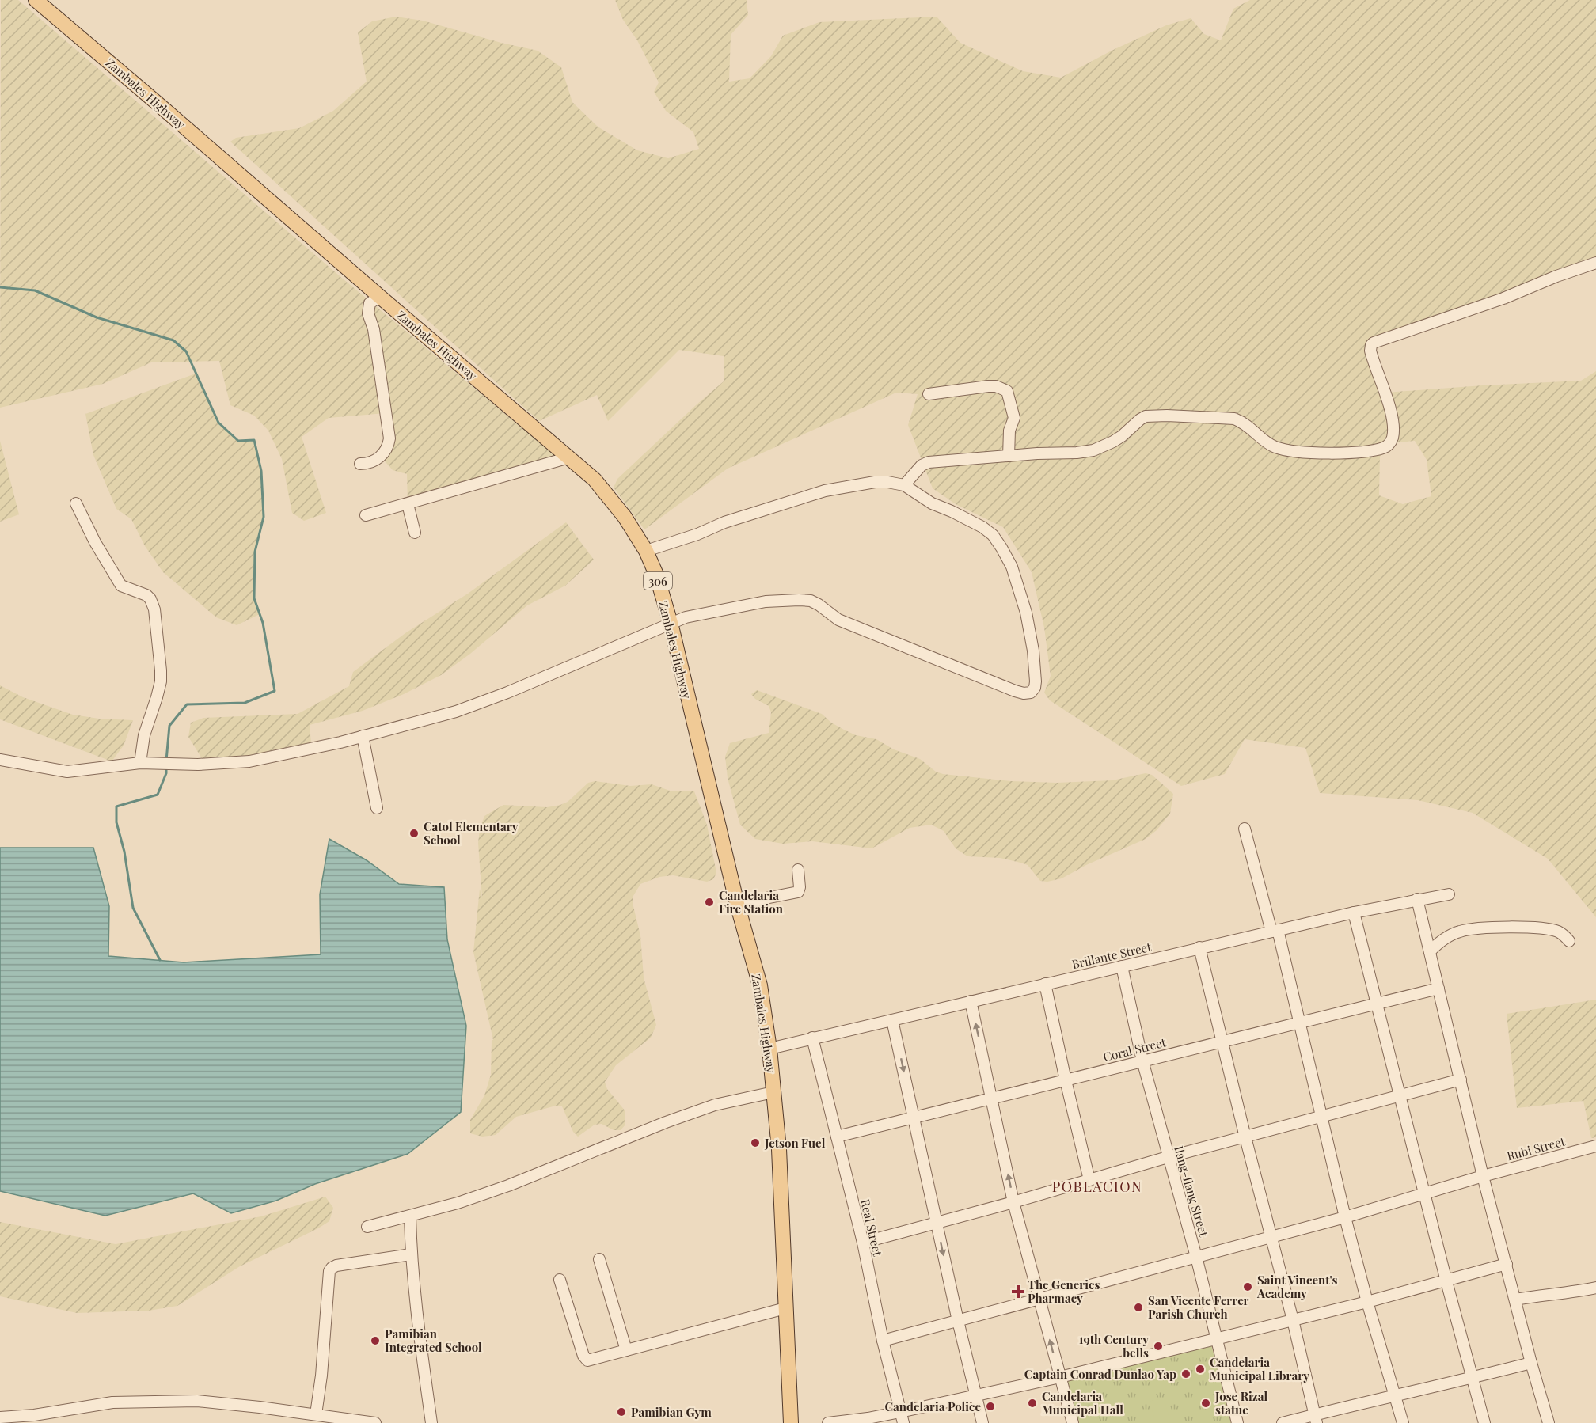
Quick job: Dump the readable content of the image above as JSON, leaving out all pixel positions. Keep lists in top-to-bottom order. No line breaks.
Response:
{"streets":{"main road":["Zambales Highway","306"],"street":["Brillante Street","Coral Street","Rubi Street","Ilang-Ilang Street","Real Street"]},"crossings":[["Zambales Highway","Brillante Street"],["Brillante Street","Ilang-Ilang Street"],["Brillante Street","Real Street"],["Coral Street","Ilang-Ilang Street"],["Coral Street","Real Street"],["Rubi Street","Ilang-Ilang Street"],["Rubi Street","Real Street"]],"districts":["POBLACION"],"places":{"other":["Catol Elementary School","Candelaria Fire Station","Jetson Fuel","Saint Vincent's Academy","San Vicente Ferrer Parish Church","Pamibian Integrated School","19th Century bells","Candelaria Municipal Library","Captain Conrad Dunlao Yap","Candelaria Municipal Hall","Jose Rizal statue","Candelaria Police","Pamibian Gym"],"health":["The Generics Pharmacy"]}}
